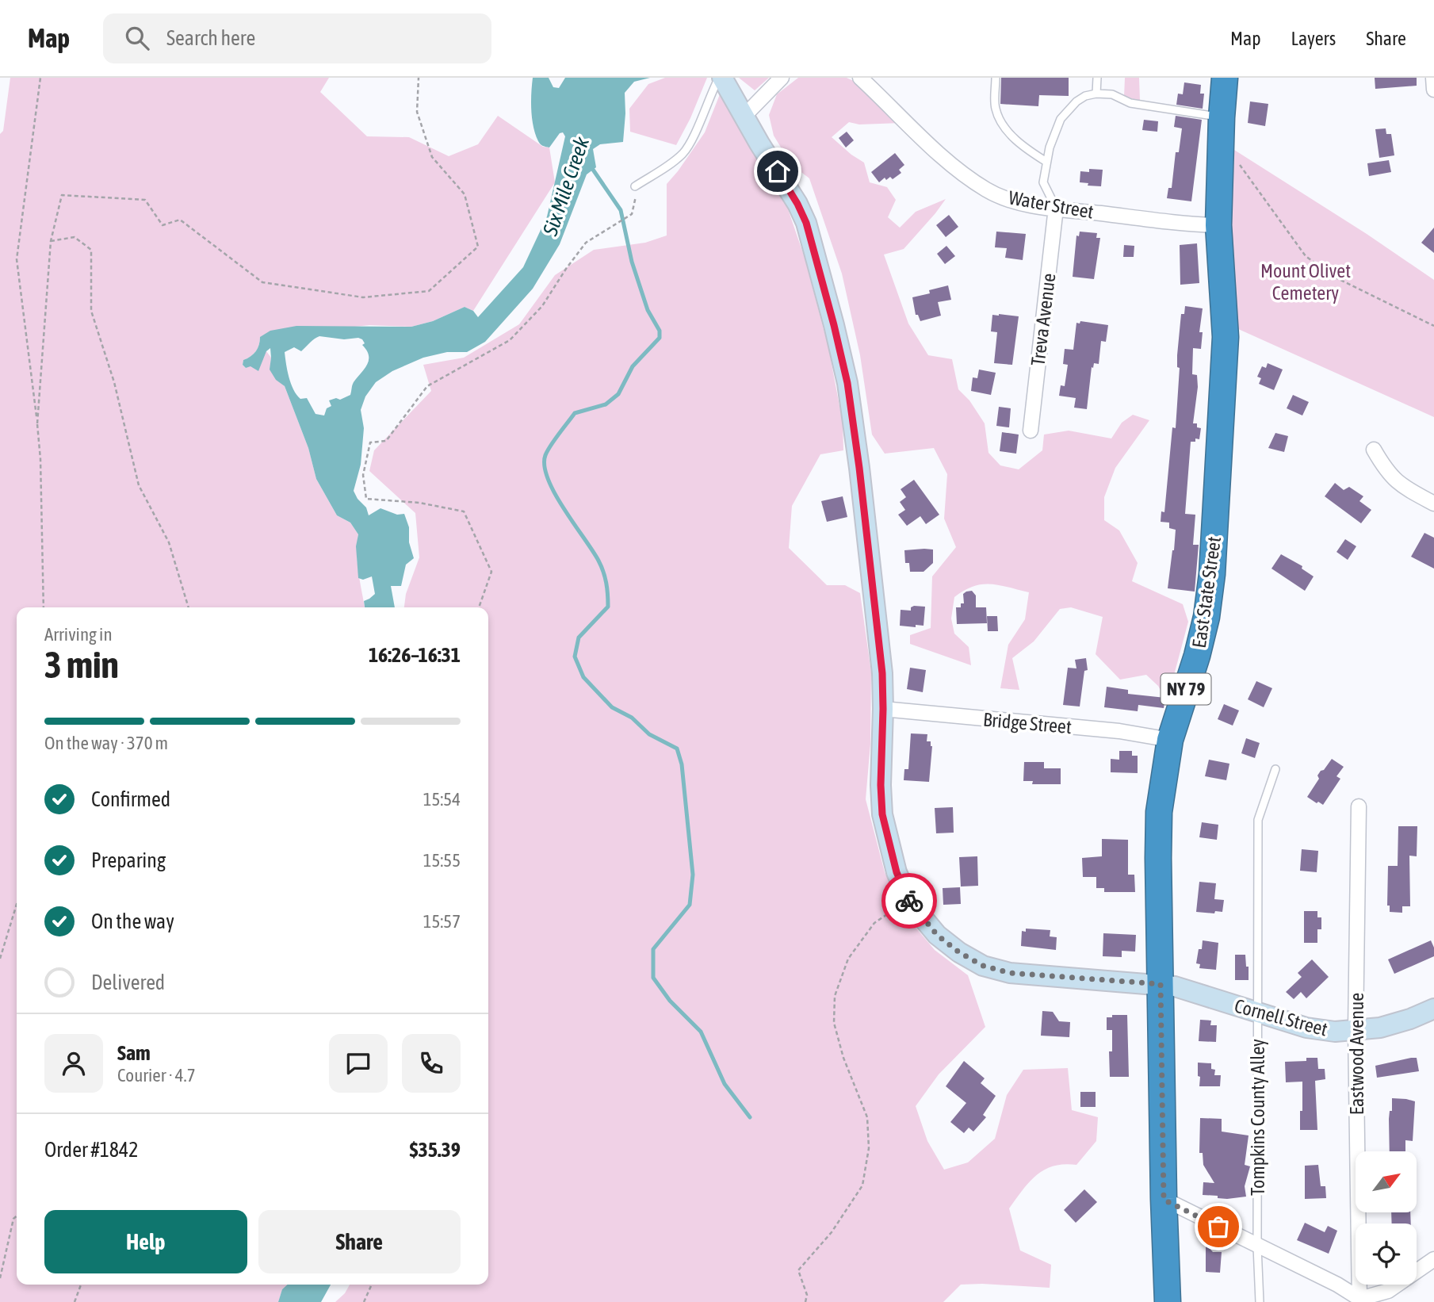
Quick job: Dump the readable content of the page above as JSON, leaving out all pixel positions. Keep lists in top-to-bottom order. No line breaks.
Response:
{"streets":{"highway":["East State Street","NY 79"],"street":["Water Street","Treva Avenue","Bridge Street","Cornell Street","Eastwood Avenue"],"lane":["Tompkins County Alley"]},"crossings":[["Water Street","Treva Avenue"],["Water Street","East State Street"],["East State Street","Bridge Street"],["East State Street","Cornell Street"],["Bridge Street","Cornell Street"],["Cornell Street","Eastwood Avenue"],["Cornell Street","Tompkins County Alley"]],"water":["Six Mile Creek"],"parks":["Mount Olivet Cemetery"],"north":"top right","page":{"header":"Map","search":"Search here","nav":["Map","Layers","Share"],"heading":["3 min","Arriving in","16:26–16:31"],"panel":["Sam","Courier · 4.7","Order #1842","$35.39"],"bar":"On the way · 370 m","list":[["Confirmed","15:54"],["Preparing","15:55"],["On the way","15:57"],"Delivered"],"buttons":["Help","Share"]}}
